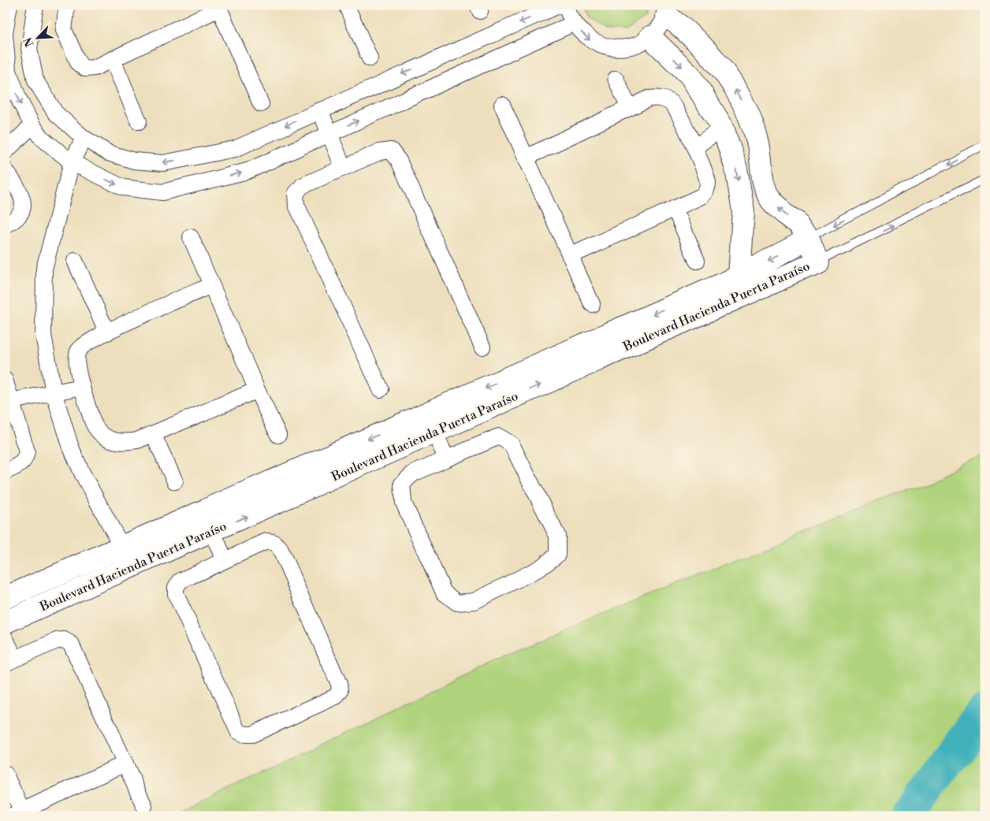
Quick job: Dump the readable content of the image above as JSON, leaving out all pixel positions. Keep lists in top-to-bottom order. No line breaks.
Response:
{"streets":{"street":["Boulevard Hacienda Puerta Paraíso"]},"north":"bottom left"}
